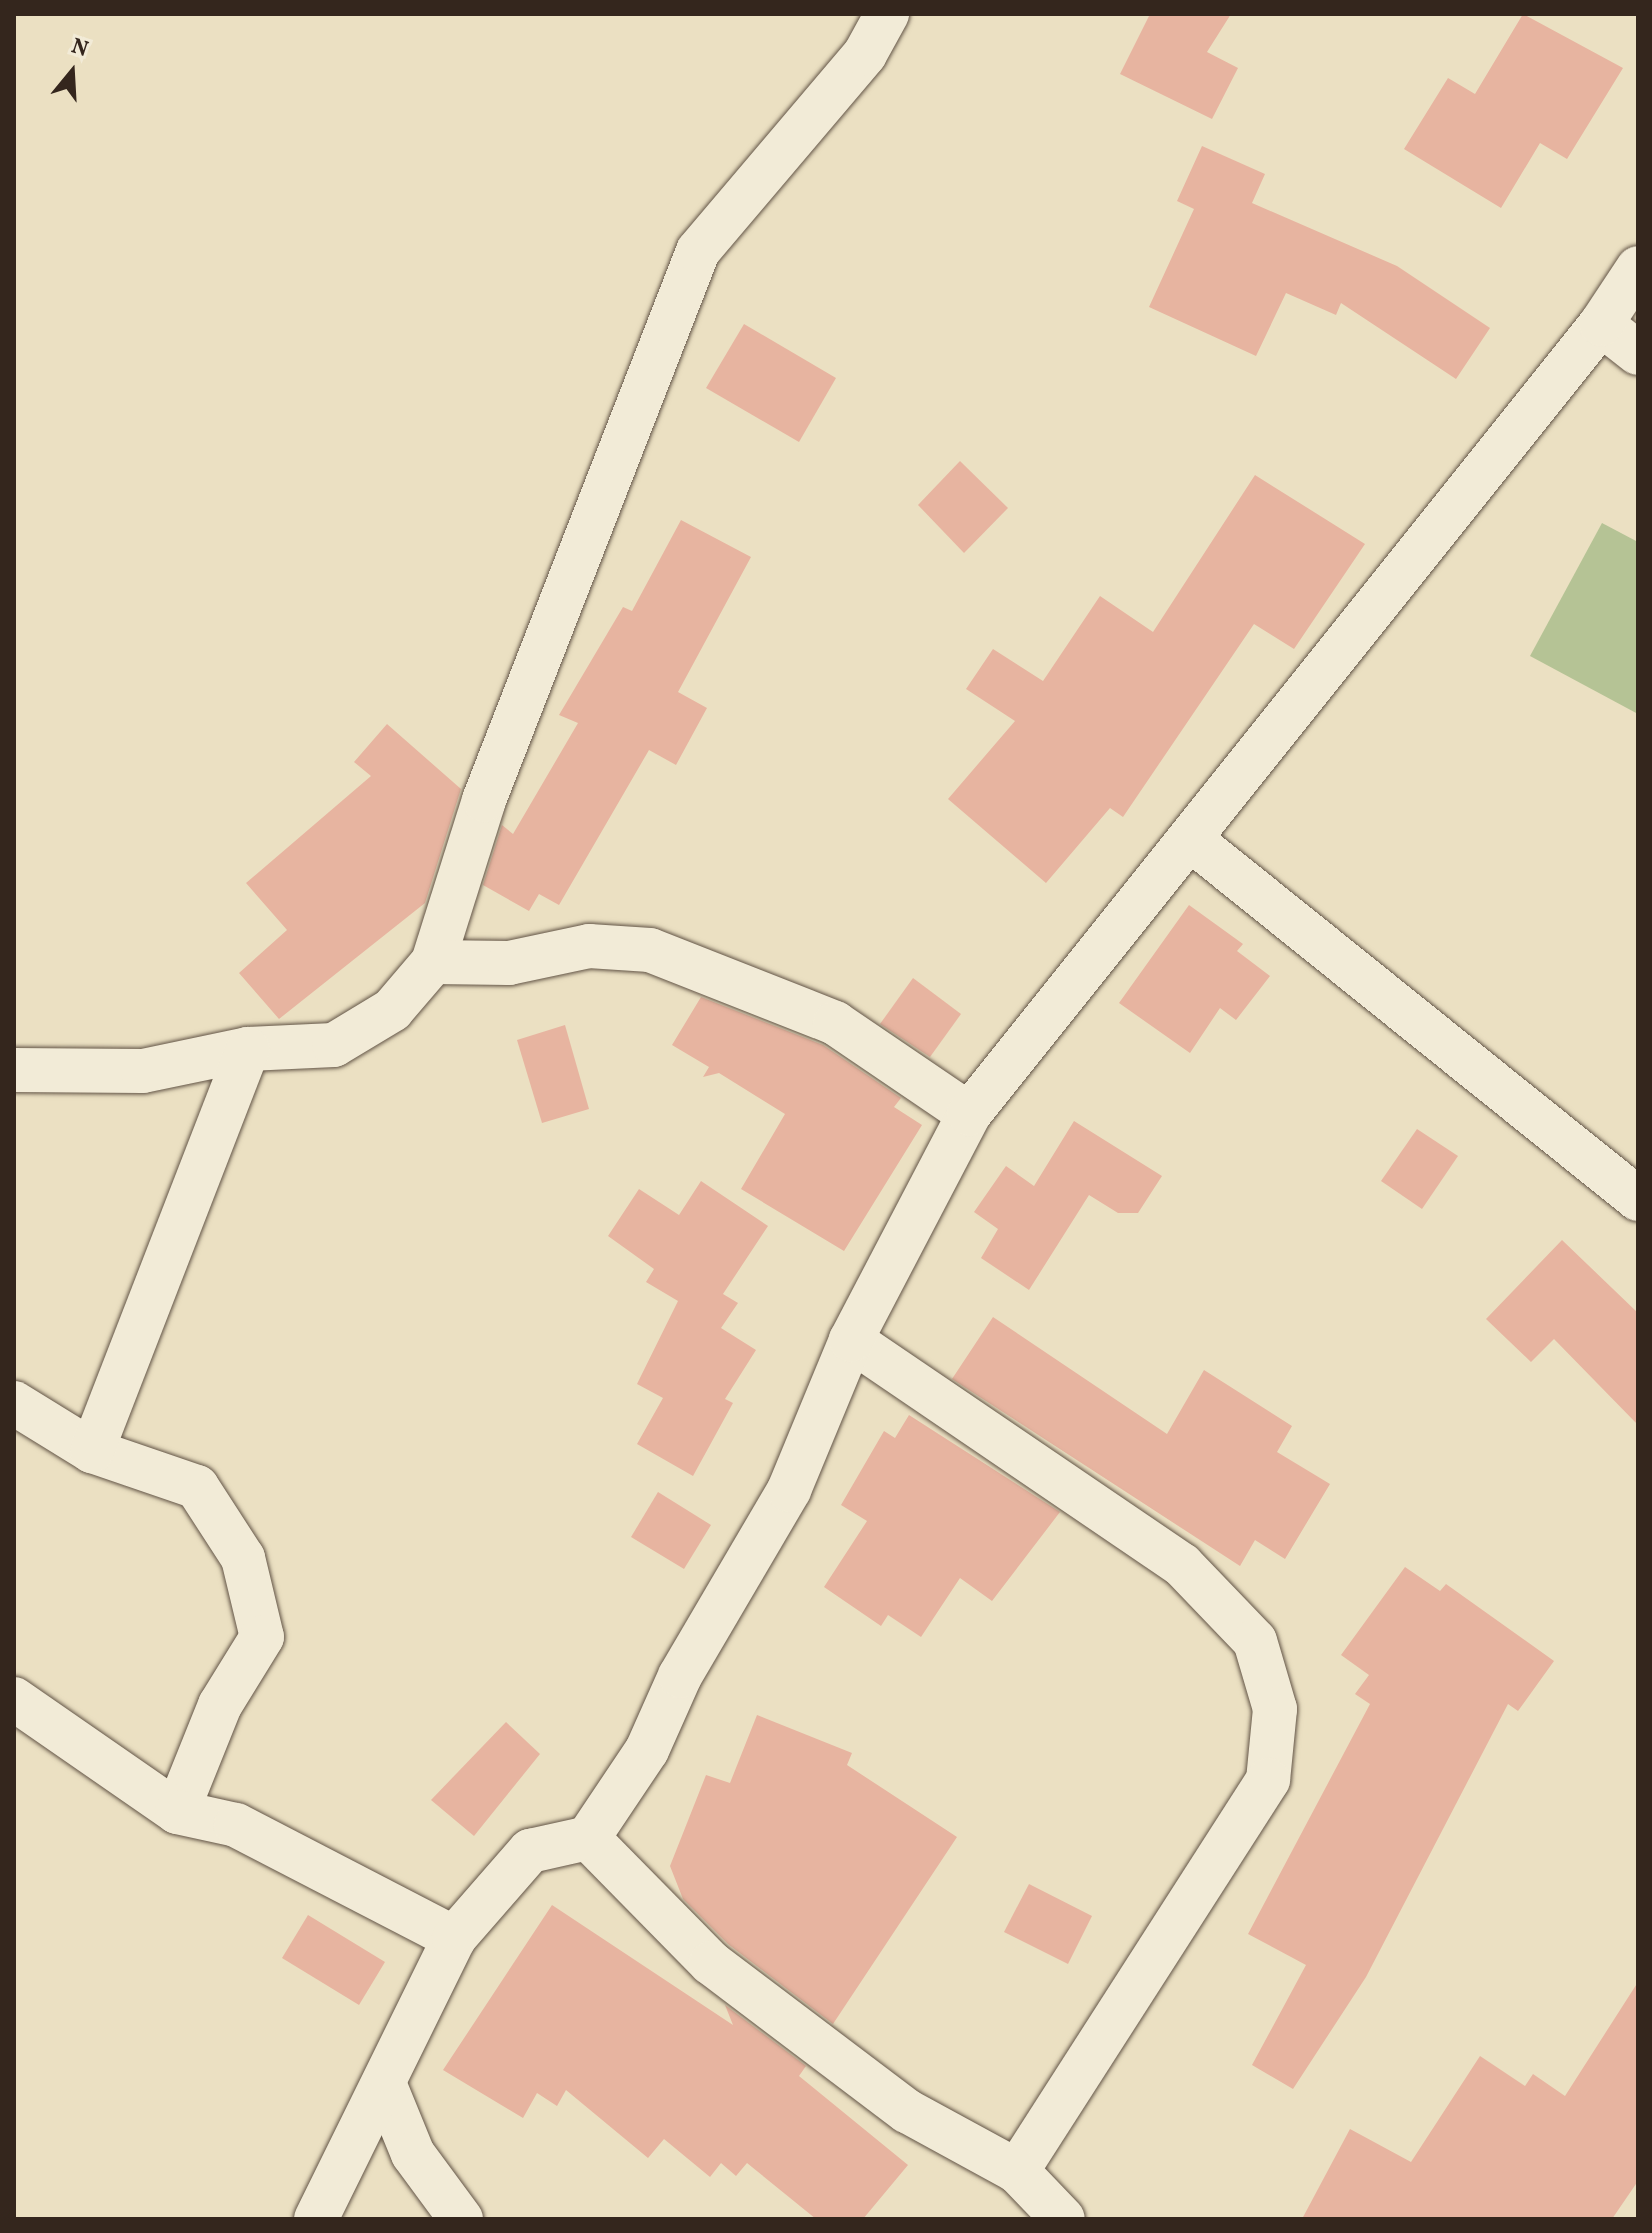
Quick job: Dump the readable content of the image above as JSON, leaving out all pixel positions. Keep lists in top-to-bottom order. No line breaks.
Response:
{"north":"top"}
